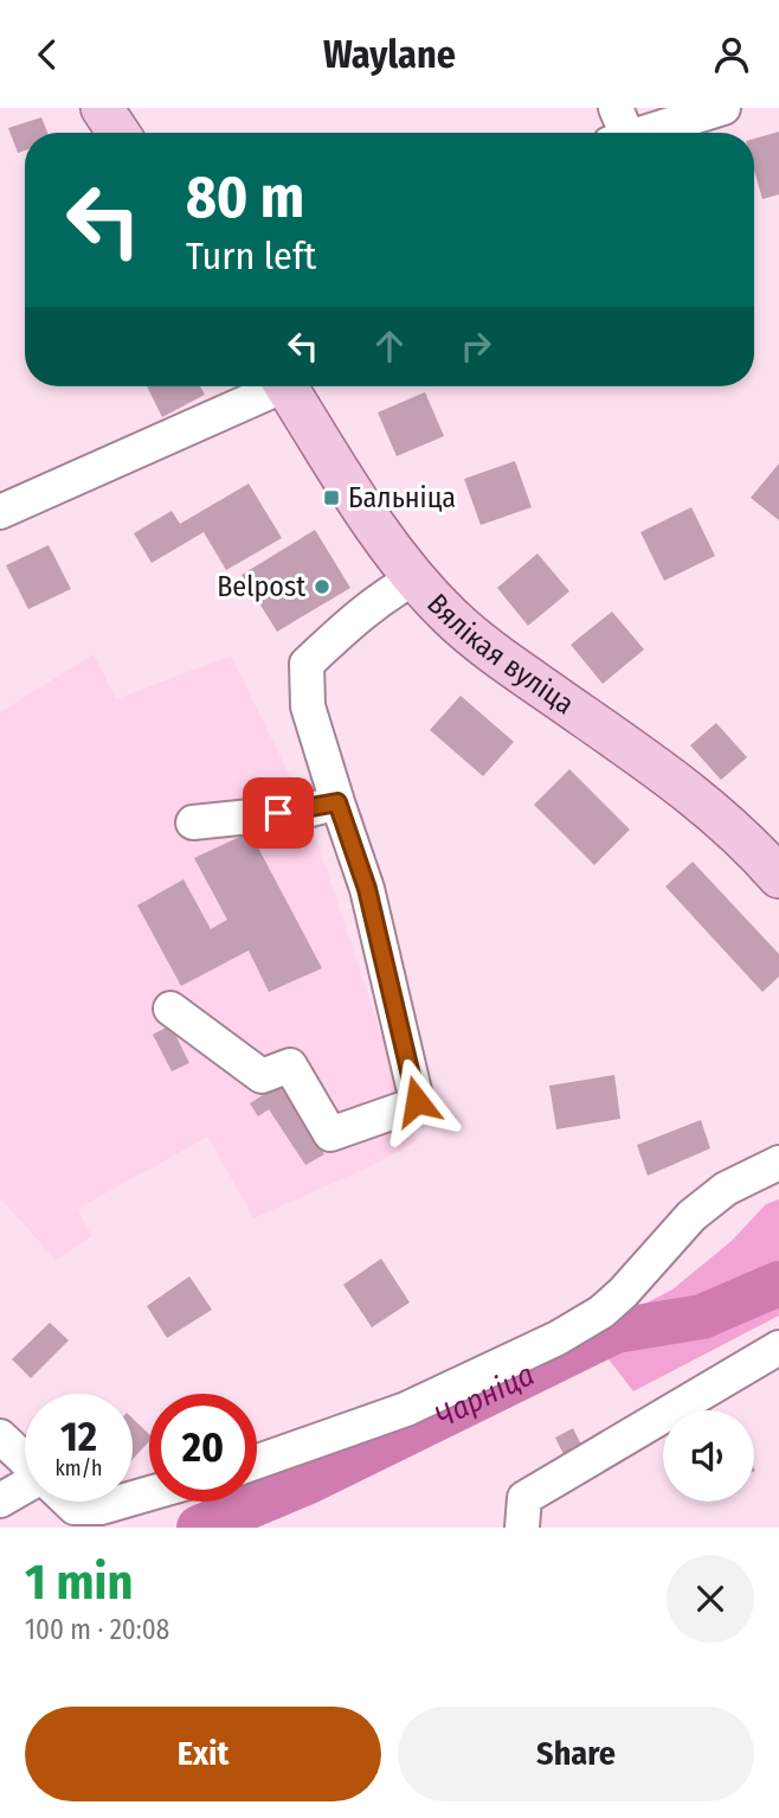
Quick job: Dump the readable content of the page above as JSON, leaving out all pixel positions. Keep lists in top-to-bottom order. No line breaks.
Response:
{"streets":{"main road":["Вялікая вуліца"]},"water":["Чарніца"],"places":{"transit":["Бальніца"],"other":["Belpost"]},"page":{"header":"Waylane","turn":["80 m","Turn left"],"speed":"12 km/h","limit":"20","heading":["1 min","100 m · 20:08"],"buttons":["Exit","Share"]}}
